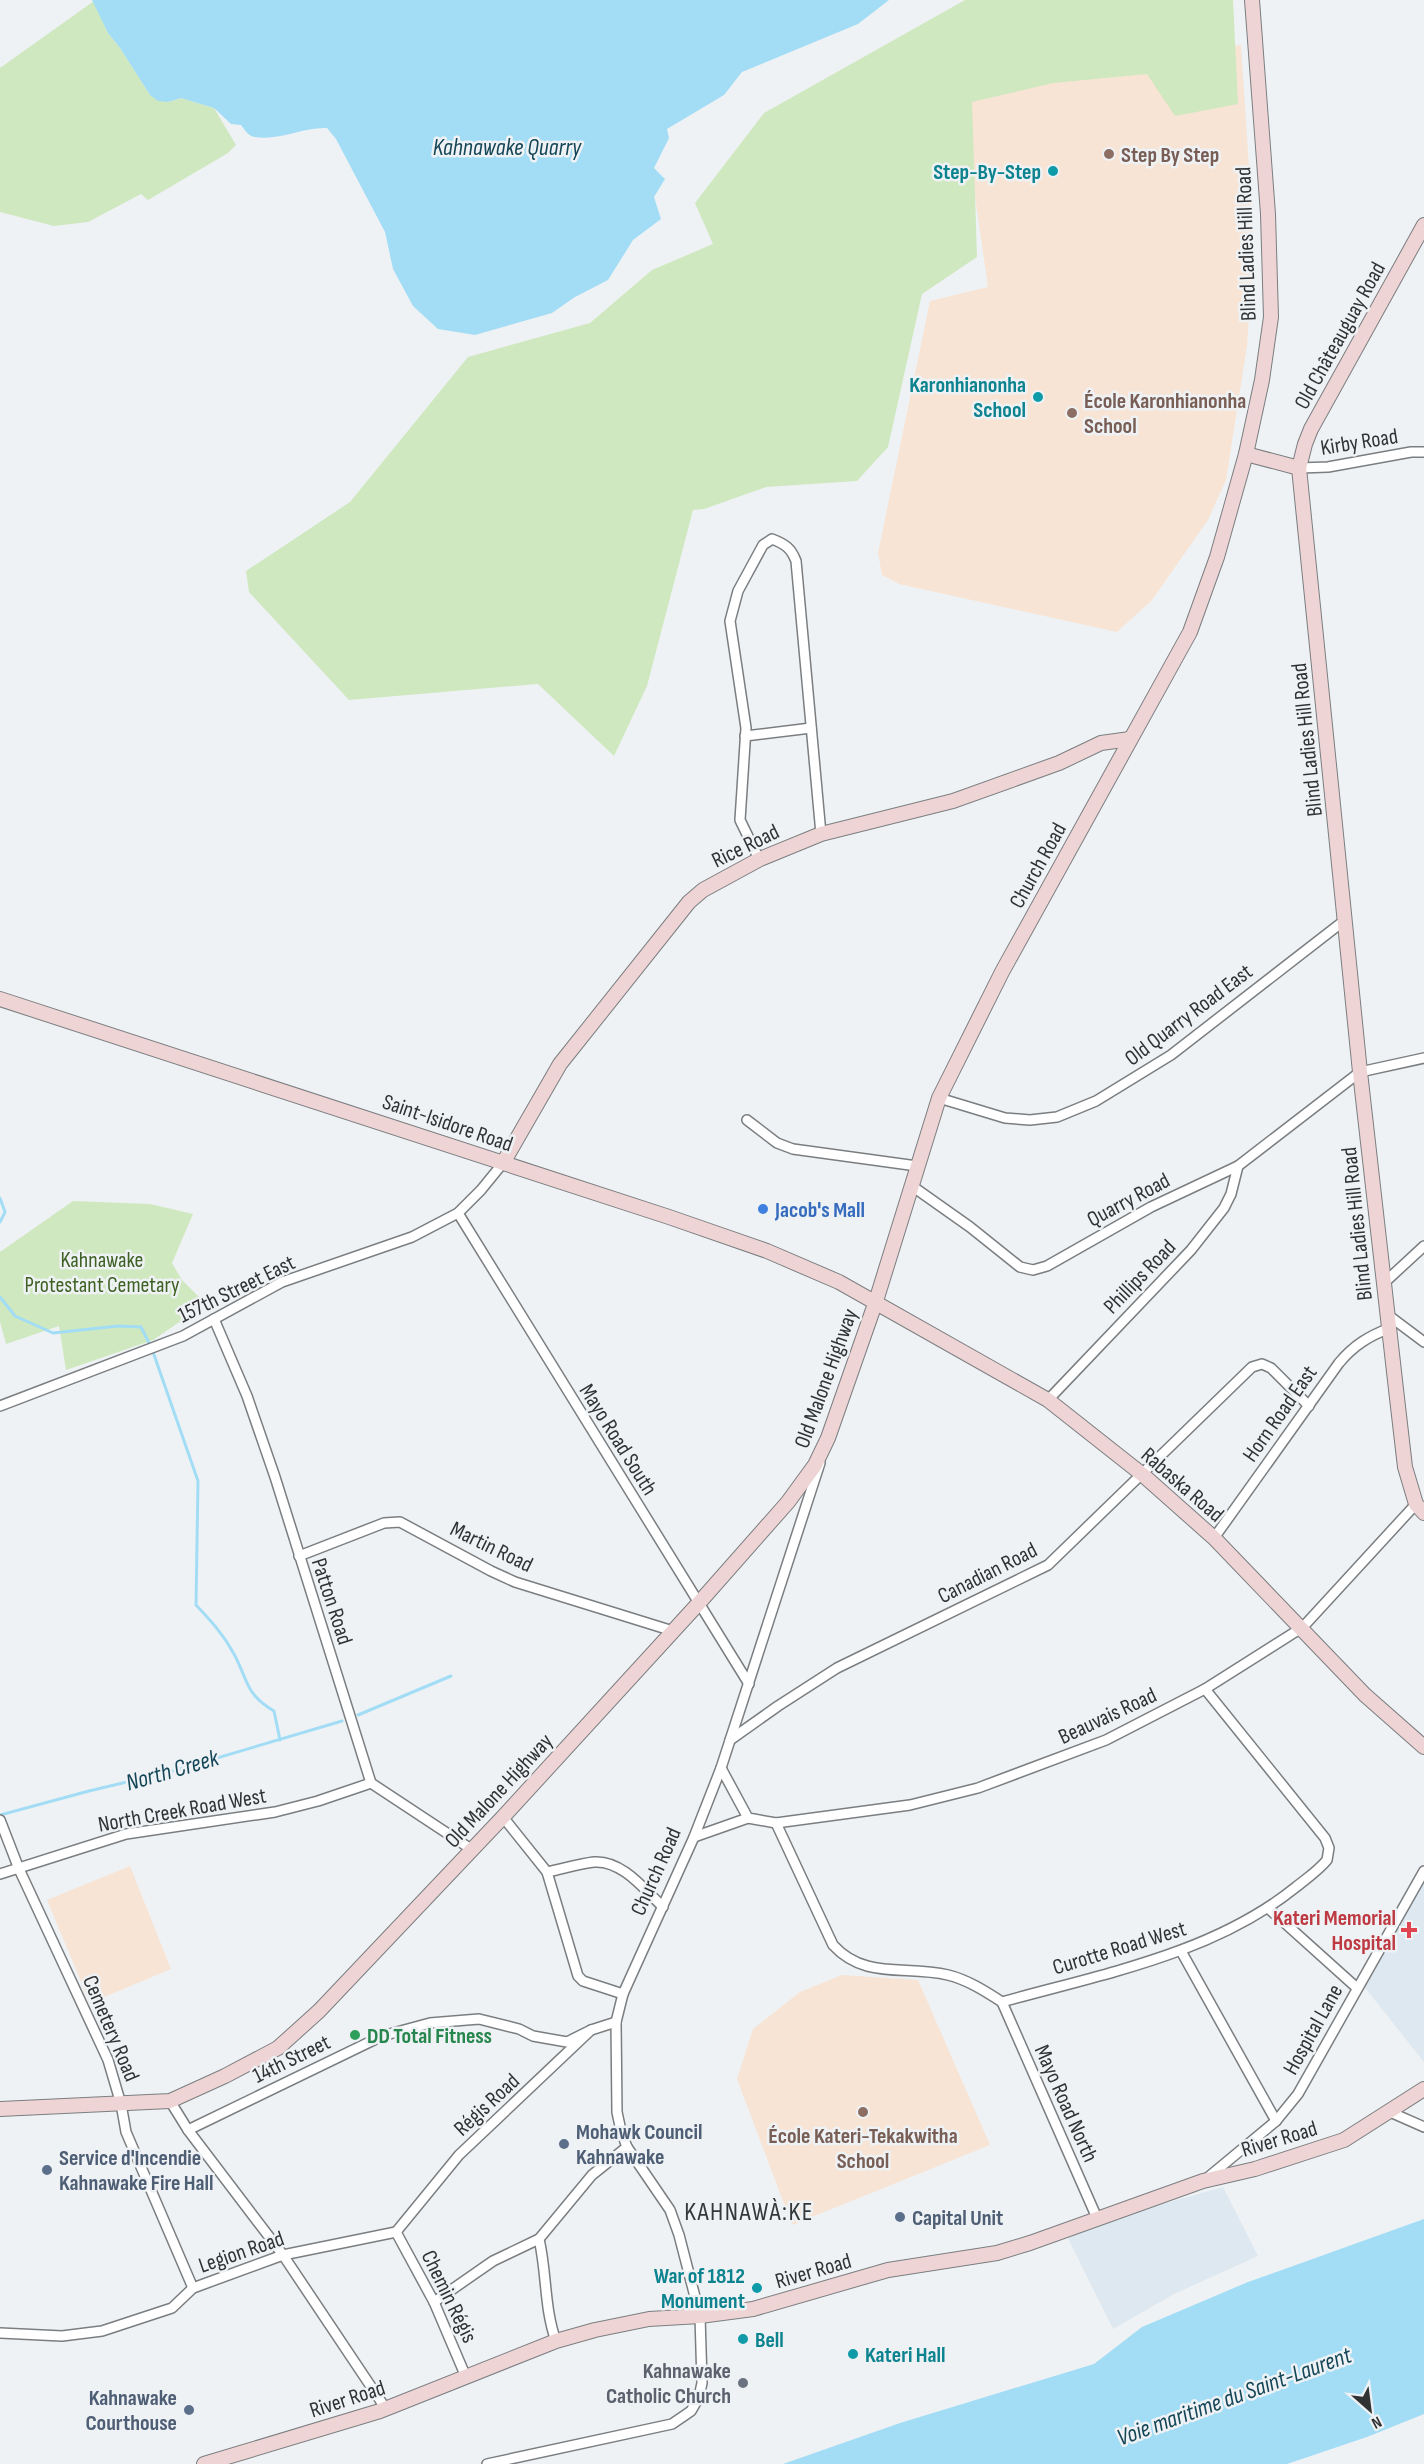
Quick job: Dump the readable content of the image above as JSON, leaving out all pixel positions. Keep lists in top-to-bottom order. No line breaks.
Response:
{"streets":{"street":["Blind Ladies Hill Road","Old Châteauguay Road","Kirby Road","Rice Road","Church Road","Old Quarry Road East","Saint-Isidore Road","Quarry Road","Phillips Road","157th Street East","Old Malone Highway","Horn Road East","Mayo Road South","Rabaska Road","Martin Road","Canadian Road","Patton Road","Beauvais Road","North Creek Road West","Curotte Road West","Cemetery Road","Hospital Lane","14th Street","Mayo Road North","Régis Road","River Road","Legion Road","Chemin Régis"]},"crossings":[["Blind Ladies Hill Road","Old Châteauguay Road"],["Blind Ladies Hill Road","Kirby Road"],["Blind Ladies Hill Road","Church Road"],["Blind Ladies Hill Road","Old Quarry Road East"],["Blind Ladies Hill Road","Quarry Road"],["Blind Ladies Hill Road","Horn Road East"],["Blind Ladies Hill Road","Beauvais Road"],["Old Châteauguay Road","Kirby Road"],["Rice Road","Church Road"],["Rice Road","Saint-Isidore Road"],["Rice Road","157th Street East"],["Church Road","Old Quarry Road East"],["Church Road","Saint-Isidore Road"],["Church Road","Quarry Road"],["Church Road","Old Malone Highway"],["Church Road","Mayo Road South"],["Church Road","Rabaska Road"],["Church Road","Canadian Road"],["Church Road","Beauvais Road"],["Church Road","Régis Road"],["Church Road","River Road"],["Saint-Isidore Road","157th Street East"],["Saint-Isidore Road","Old Malone Highway"],["Saint-Isidore Road","Rabaska Road"],["Quarry Road","Phillips Road"],["Phillips Road","Rabaska Road"],["157th Street East","Mayo Road South"],["157th Street East","Patton Road"],["Old Malone Highway","Mayo Road South"],["Old Malone Highway","Rabaska Road"],["Old Malone Highway","Martin Road"],["Old Malone Highway","Cemetery Road"],["Horn Road East","Rabaska Road"],["Horn Road East","Canadian Road"],["Rabaska Road","Canadian Road"],["Rabaska Road","Beauvais Road"],["Martin Road","Patton Road"],["Patton Road","North Creek Road West"],["Beauvais Road","Curotte Road West"],["North Creek Road West","Cemetery Road"],["Curotte Road West","Mayo Road North"],["Cemetery Road","Legion Road"],["Hospital Lane","River Road"],["14th Street","Régis Road"],["Mayo Road North","River Road"],["Régis Road","Legion Road"],["Régis Road","Chemin Régis"],["River Road","Chemin Régis"],["Legion Road","Chemin Régis"]],"districts":["KAHNAWÀ:KE"],"water":["Kahnawake Quarry","North Creek","Voie maritime du Saint-Laurent"],"parks":["Kahnawake Protestant Cemetary"],"places":{"other":["Step By Step","Step-By-Step","Karonhianonha School","École Karonhianonha School","Jacob's Mall","DD Total Fitness","École Kateri-Tekakwitha School","Mohawk Council Kahnawake","Service d'Incendie Kahnawake Fire Hall","Capital Unit","War of 1812 Monument","Bell","Kateri Hall","Kahnawake Catholic Church","Kahnawake Courthouse"],"health":["Kateri Memorial Hospital"]},"north":"bottom right"}
